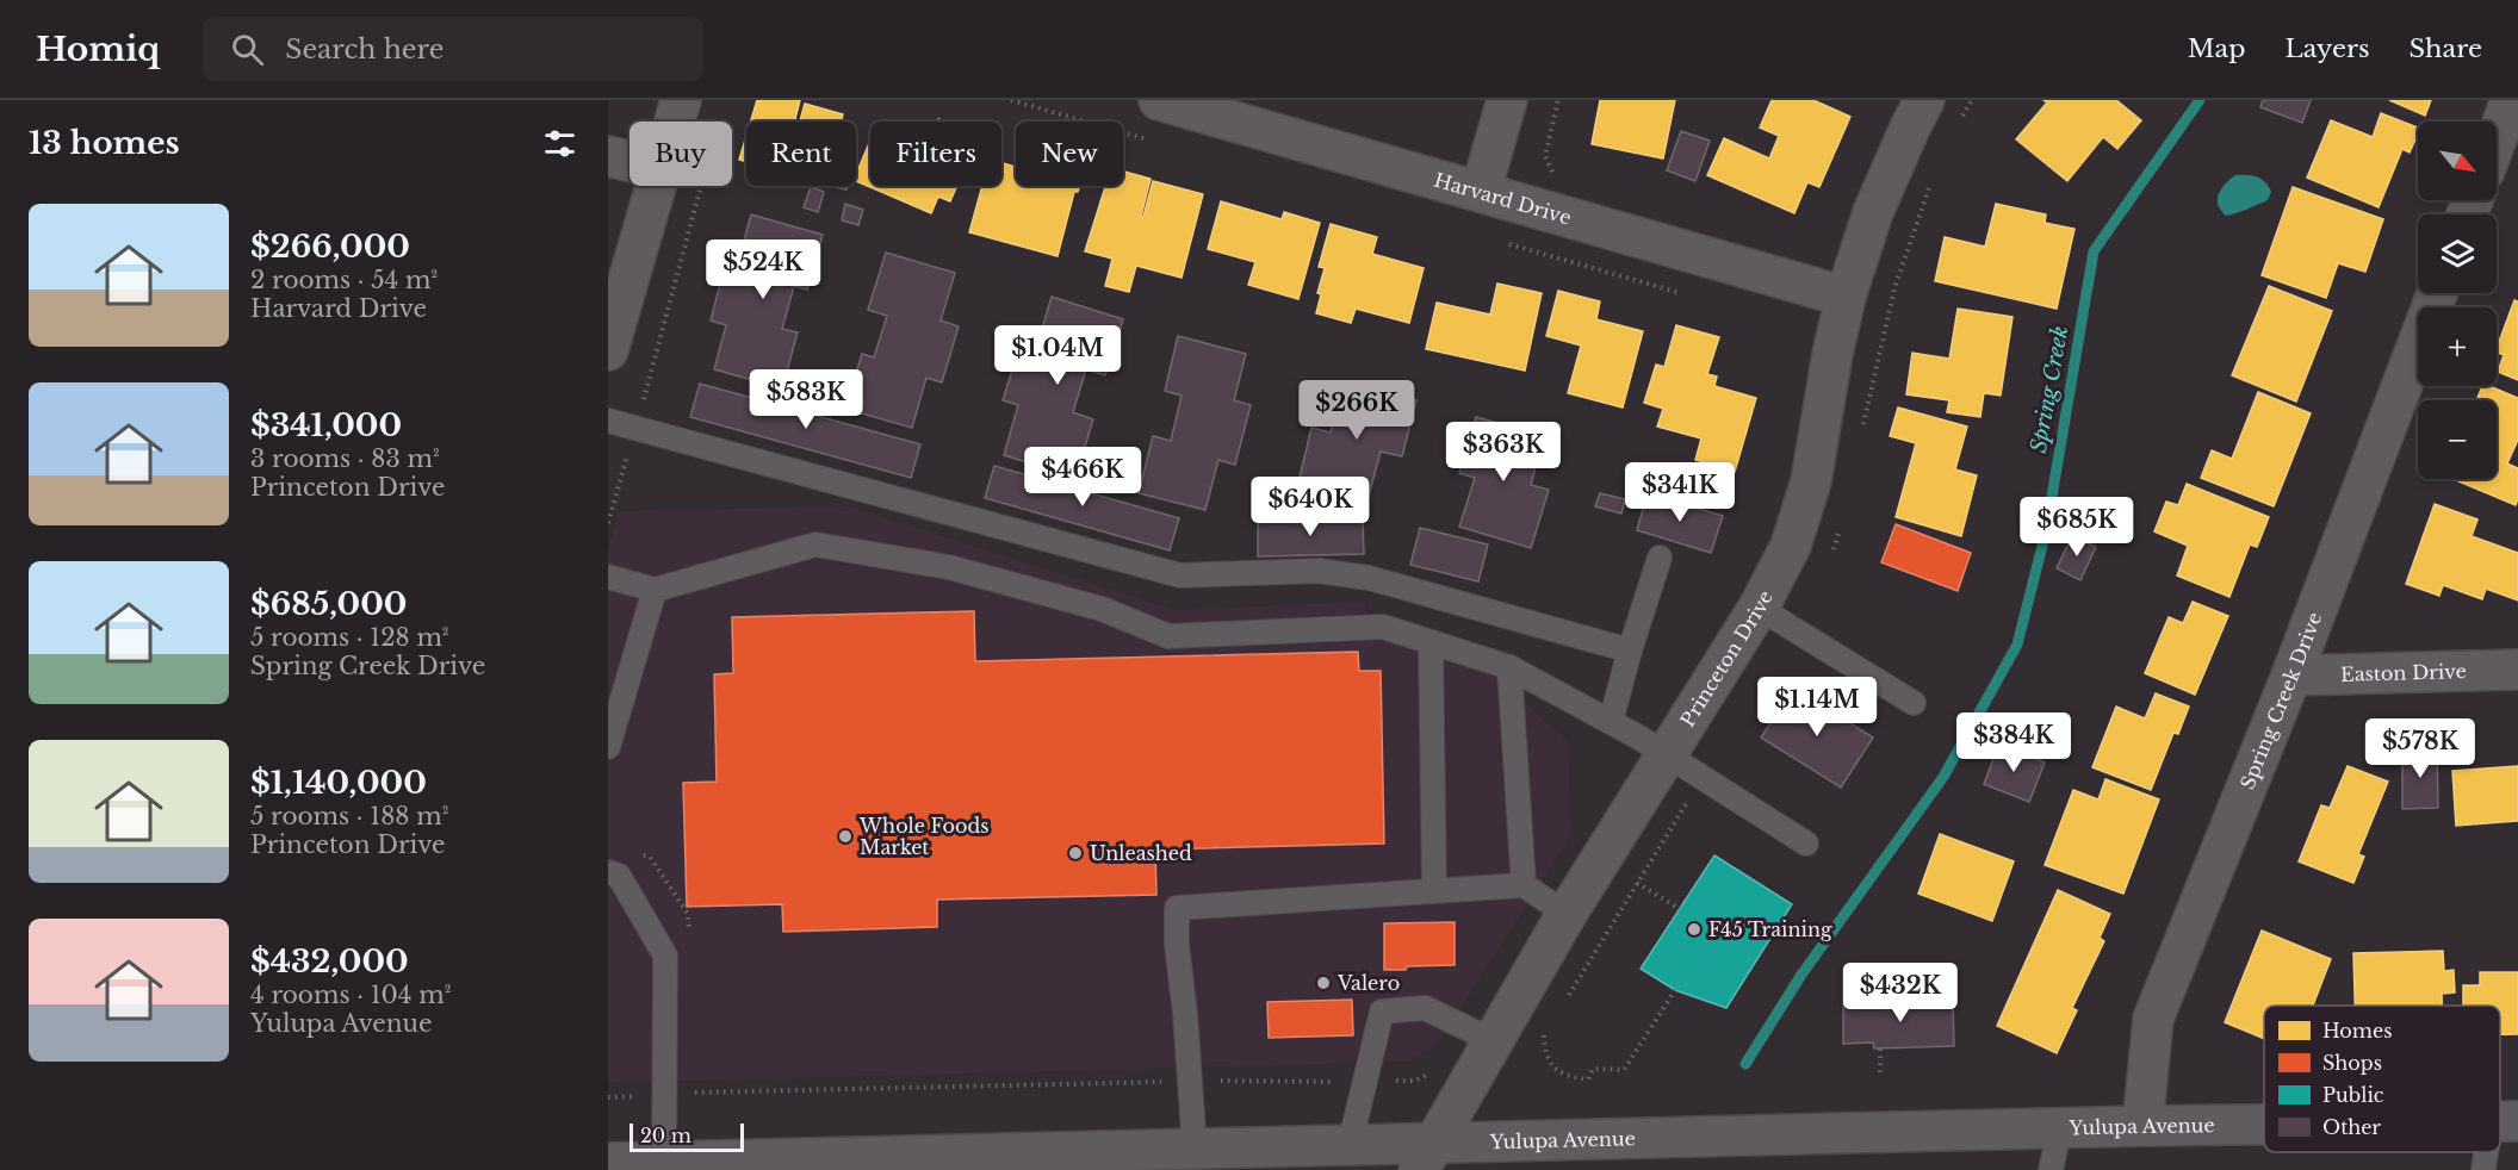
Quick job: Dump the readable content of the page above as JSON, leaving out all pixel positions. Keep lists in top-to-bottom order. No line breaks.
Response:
{"streets":{"street":["Harvard Drive","Princeton Drive","Easton Drive","Spring Creek Drive","Yulupa Avenue"]},"crossings":[["Harvard Drive","Princeton Drive"],["Princeton Drive","Yulupa Avenue"],["Easton Drive","Spring Creek Drive"],["Spring Creek Drive","Yulupa Avenue"]],"water":["Spring Creek"],"places":["Whole Foods Market","Unleashed","F45 Training","Valero"],"legend":["Homes","Shops","Public","Other"],"scale_bar":"20 m","north":"bottom right","page":{"header":"Homiq","search":"Search here","nav":["Map","Layers","Share"],"heading":"13 homes","map_buttons":["+","−"],"chip":["Buy","Rent","Filters","New"],"list":[{"name":"$266,000","note":"2 rooms · 54 m² · Harvard Drive"},{"name":"$341,000","note":"3 rooms · 83 m² · Princeton Drive"},{"name":"$685,000","note":"5 rooms · 128 m² · Spring Creek Drive"},{"name":"$1,140,000","note":"5 rooms · 188 m² · Princeton Drive"},{"name":"$432,000","note":"4 rooms · 104 m² · Yulupa Avenue"}],"price":["$524K","$1.04M","$583K","$266K","$363K","$466K","$341K","$640K","$685K","$1.14M","$384K","$578K","$432K"],"scale":"20 m"}}
